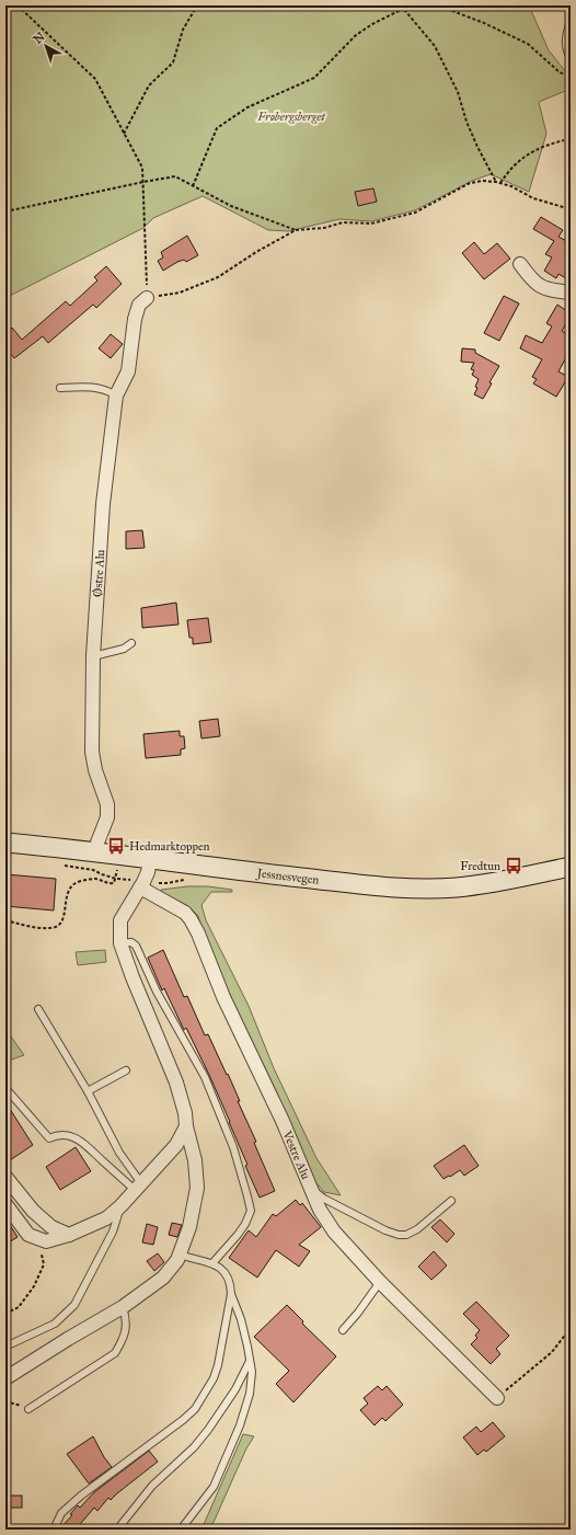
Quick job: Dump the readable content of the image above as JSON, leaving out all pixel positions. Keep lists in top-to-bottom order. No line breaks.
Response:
{"streets":{"main road":["Jessnesvegen"],"street":["Østre Alu","Vestre Alu"]},"crossings":[["Østre Alu","Jessnesvegen"]],"parks":["Frøbergsberget"],"places":{"bus stop":["Hedmarktoppen","Fredtun"]},"north":"top left"}
